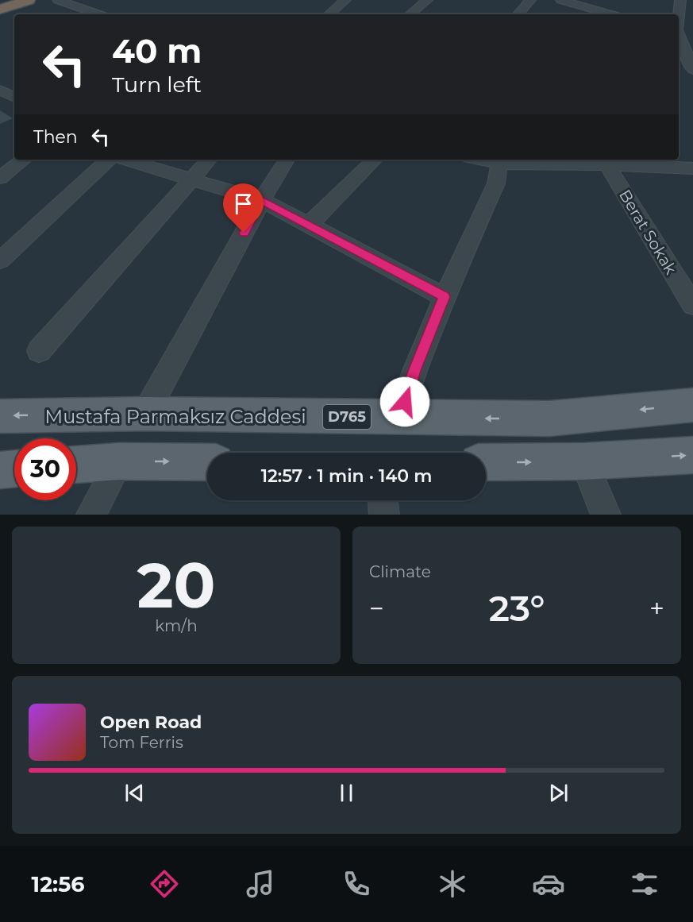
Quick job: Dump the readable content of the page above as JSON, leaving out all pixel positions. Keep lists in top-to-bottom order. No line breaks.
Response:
{"streets":{"main road":["Mustafa Parmaksız Caddesi","D765"],"street":["Berat Sokak"]},"page":{"turn":["40 m","Turn left"],"then":"Then","limit":"30","trip":"12:57 · 1 min · 140 m","tile":[["20","km/h"],"Climate"],"heat":["−","23°","+"],"song":["Open Road","Tom Ferris"],"tabs":"12:56"}}
